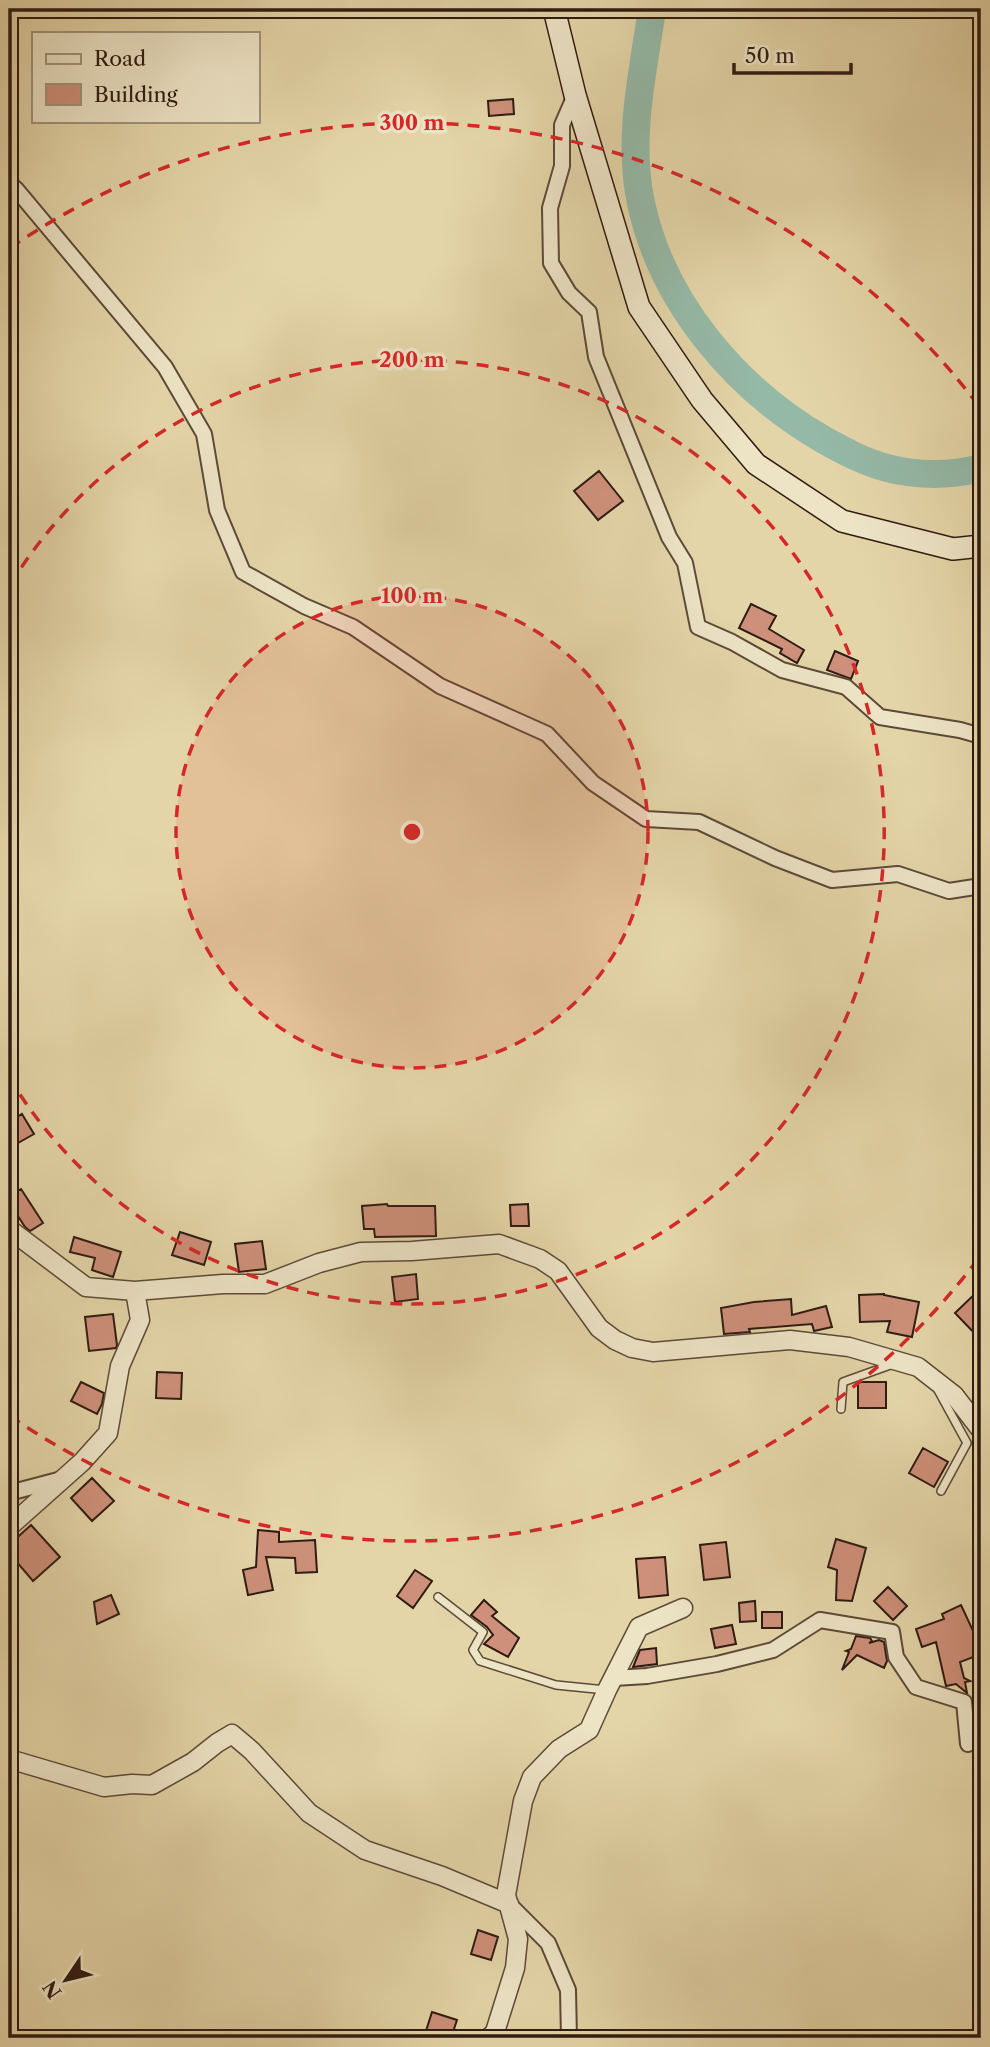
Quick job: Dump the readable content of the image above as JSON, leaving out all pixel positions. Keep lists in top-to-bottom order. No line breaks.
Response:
{"legend":["Road","Building"],"scale_bar":"50 m","north":"bottom left","rings":["300 m","200 m","100 m"]}
